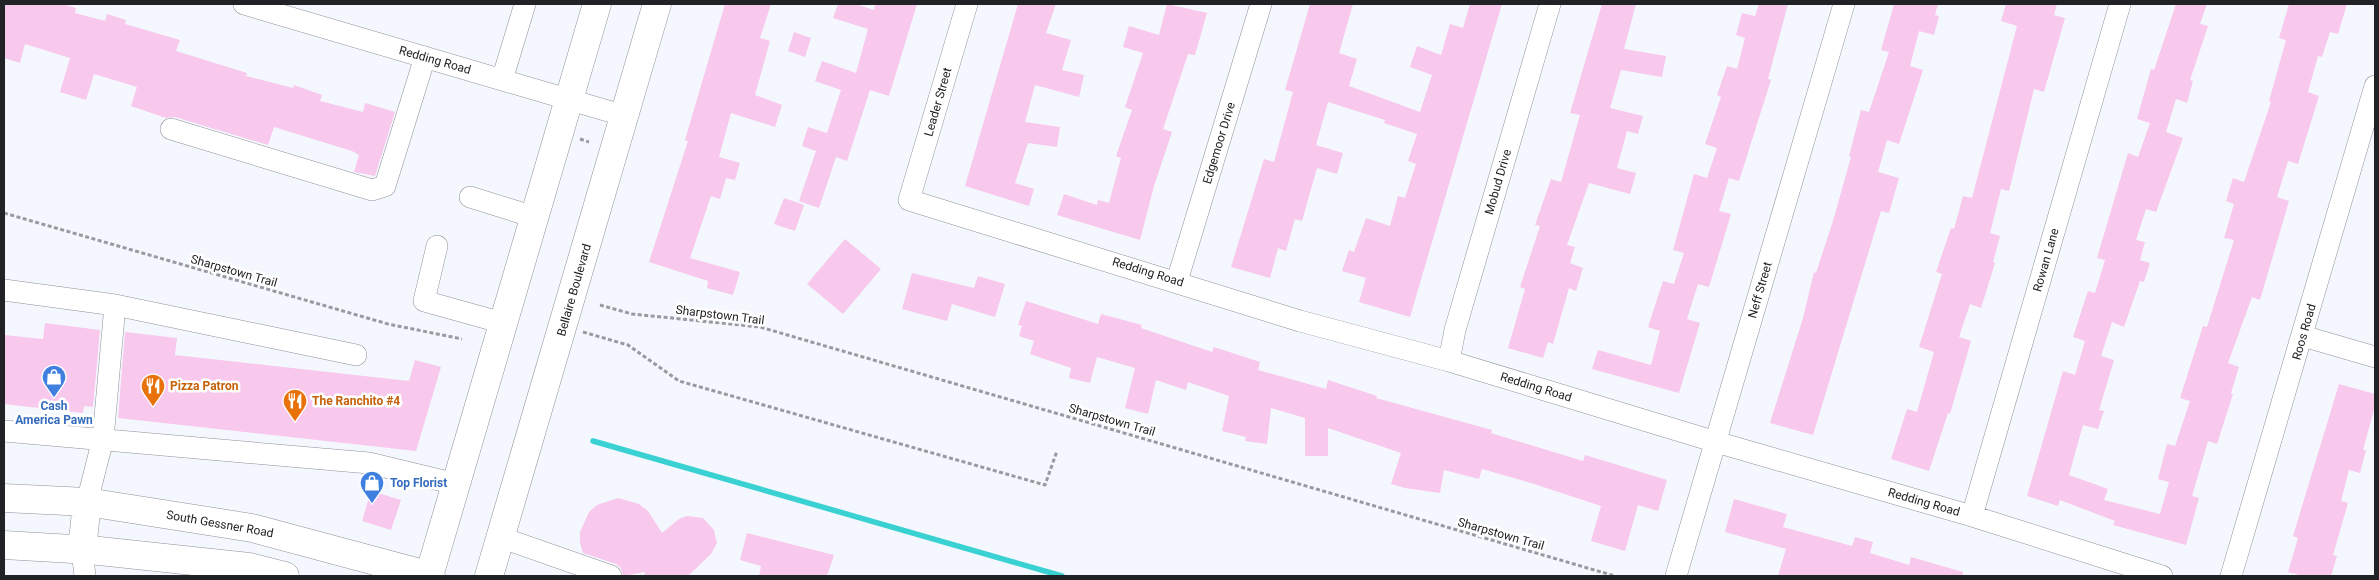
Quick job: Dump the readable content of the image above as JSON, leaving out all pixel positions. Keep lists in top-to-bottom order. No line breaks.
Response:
{"streets":{"main road":["Bellaire Boulevard","South Gessner Road"],"street":["Redding Road","Leader Street","Edgemoor Drive","Mobud Drive","Rowan Lane","Neff Street","Roos Road"],"path":["Sharpstown Trail"]},"crossings":[["Redding Road","Leader Street"],["Redding Road","Edgemoor Drive"],["Redding Road","Mobud Drive"],["Redding Road","Rowan Lane"],["Redding Road","Bellaire Boulevard"],["Redding Road","Neff Street"]],"places":{"shop":["Cash America Pawn","Top Florist"],"restaurant":["Pizza Patron","The Ranchito #4"]}}
